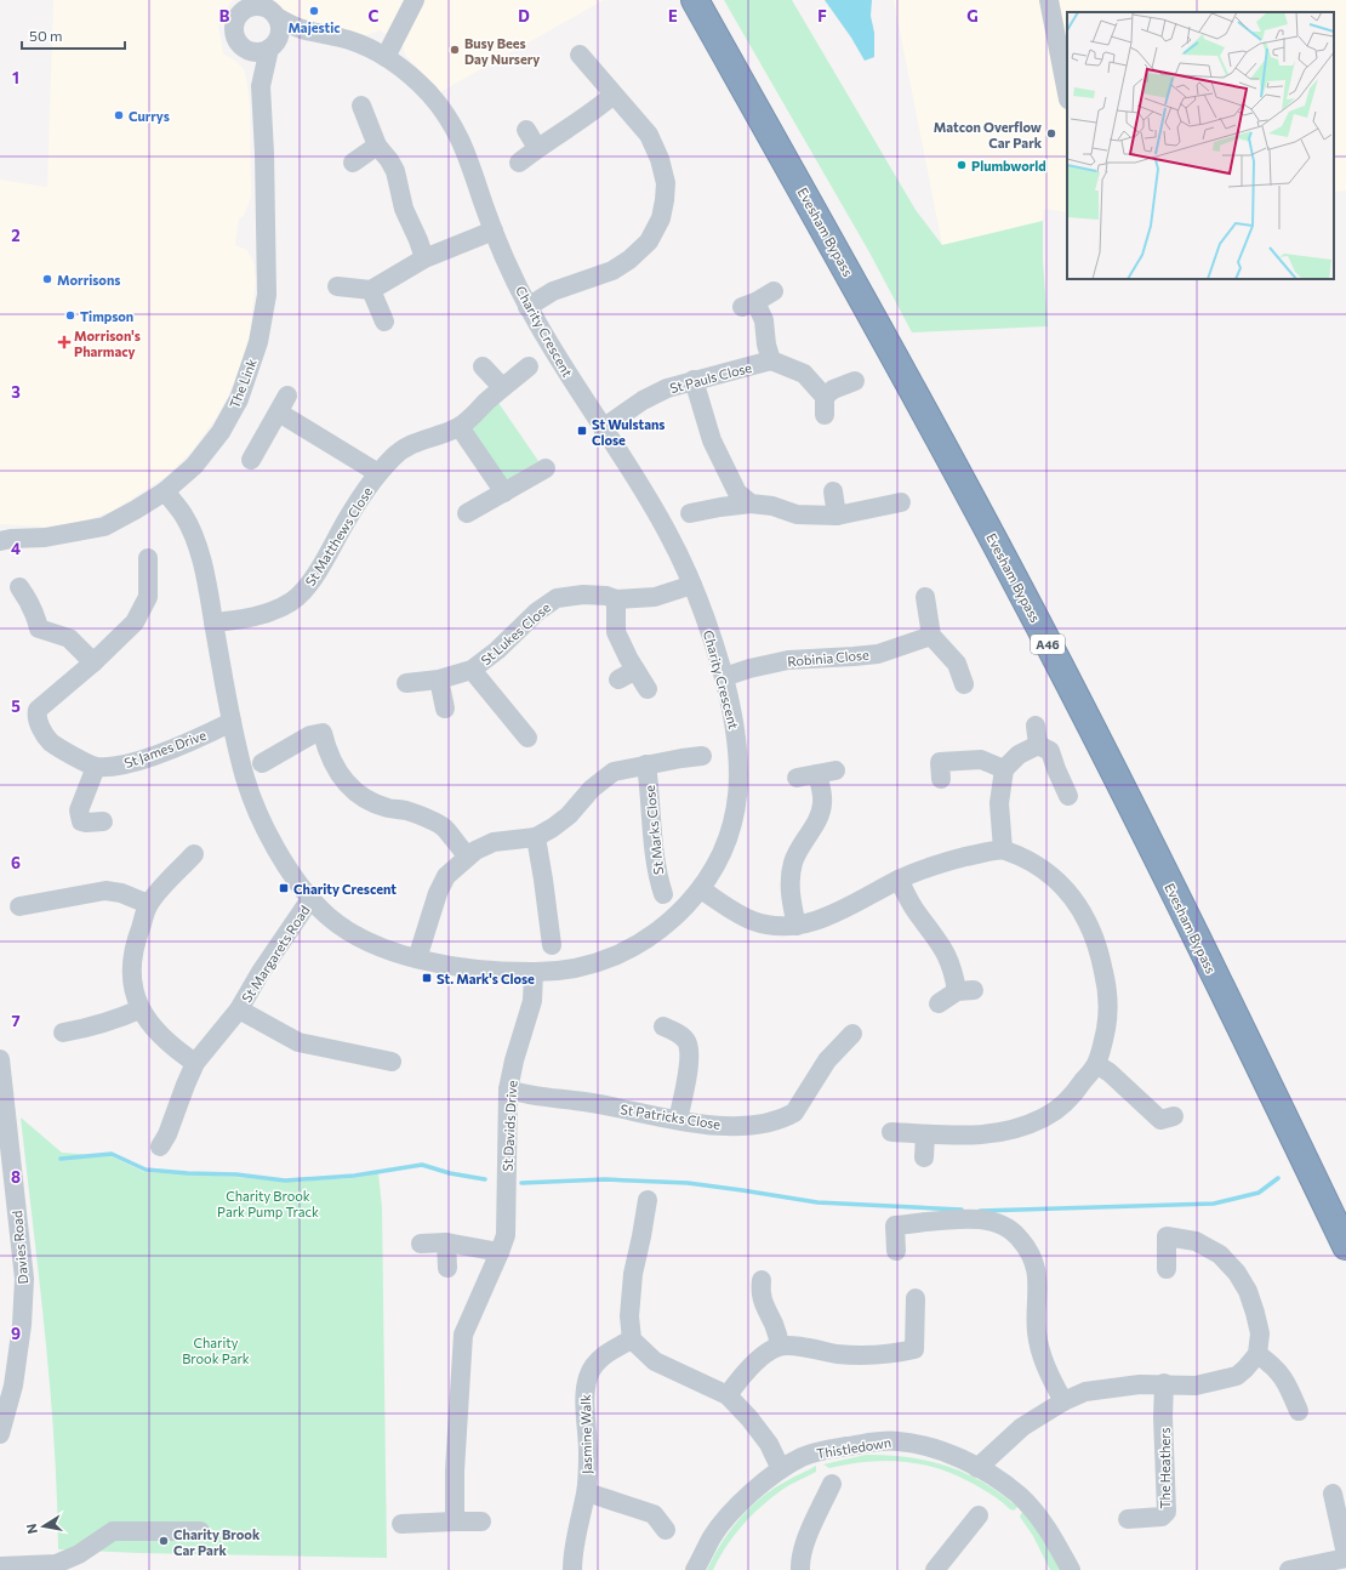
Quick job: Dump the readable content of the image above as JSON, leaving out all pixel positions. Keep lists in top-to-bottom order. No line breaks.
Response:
{"streets":{"highway":["Evesham Bypass","A46"],"street":["Charity Crescent","St Pauls Close","The Link","St Matthews Close","St Lukes Close","Robinia Close","St James Drive","St Marks Close","St Margarets Road","St Patricks Close","St Davids Drive","Davies Road","Jasmine Walk","Thistledown","The Heathers"]},"crossings":[["Charity Crescent","St Pauls Close"],["Charity Crescent","The Link"],["Charity Crescent","St Matthews Close"],["Charity Crescent","St Lukes Close"],["Charity Crescent","Robinia Close"],["Charity Crescent","St James Drive"],["Charity Crescent","St Marks Close"],["Charity Crescent","St Margarets Road"],["Charity Crescent","St Davids Drive"],["St Patricks Close","St Davids Drive"]],"parks":["Charity Brook Park Pump Track","Charity Brook Park"],"places":{"other":["Majestic","Busy Bees Day Nursery","Currys","Matcon Overflow Car Park","Plumbworld","Morrisons","Timpson","Charity Brook Car Park"],"health":["Morrison's Pharmacy"],"transit":["St Wulstans Close","Charity Crescent","St. Mark's Close"]},"scale_bar":"50 m","north":"left","grid":{"columns":["B","C","D","E","F","G"],"rows":["1","2","3","4","5","6","7","8","9"]}}
